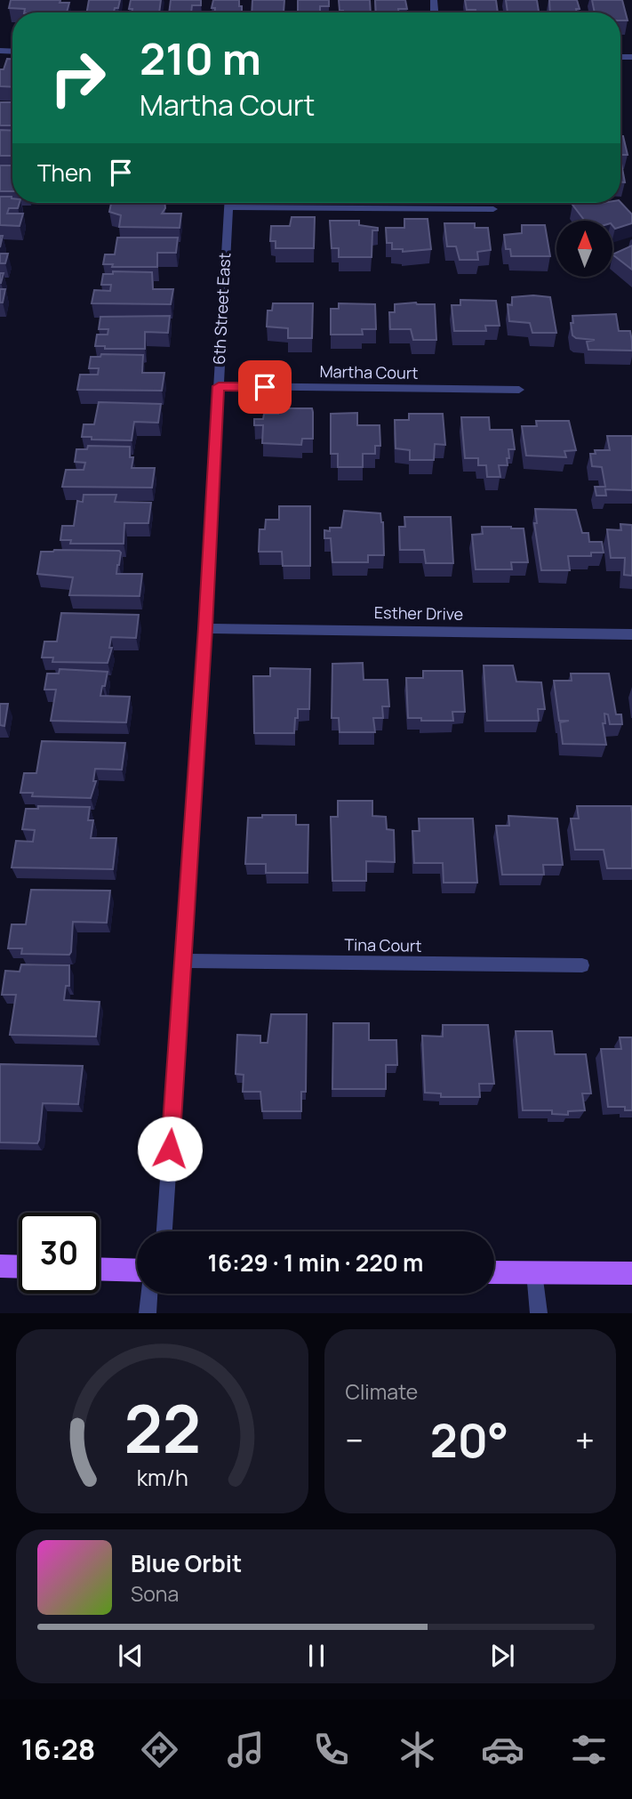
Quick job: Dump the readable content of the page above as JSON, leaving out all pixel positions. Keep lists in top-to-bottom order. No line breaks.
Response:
{"streets":{"street":["6th Street East","Martha Court","Esther Drive","Tina Court"]},"crossings":[["6th Street East","Martha Court"],["6th Street East","Esther Drive"],["6th Street East","Tina Court"]],"north":"top","page":{"turn":["210 m","Martha Court"],"then":"Then","limit":"30","trip":"16:29 · 1 min · 220 m","tile":"Climate","heat":["−","20°","+"],"song":["Blue Orbit","Sona"],"tabs":"16:28","gauge":["22","km/h"]}}
